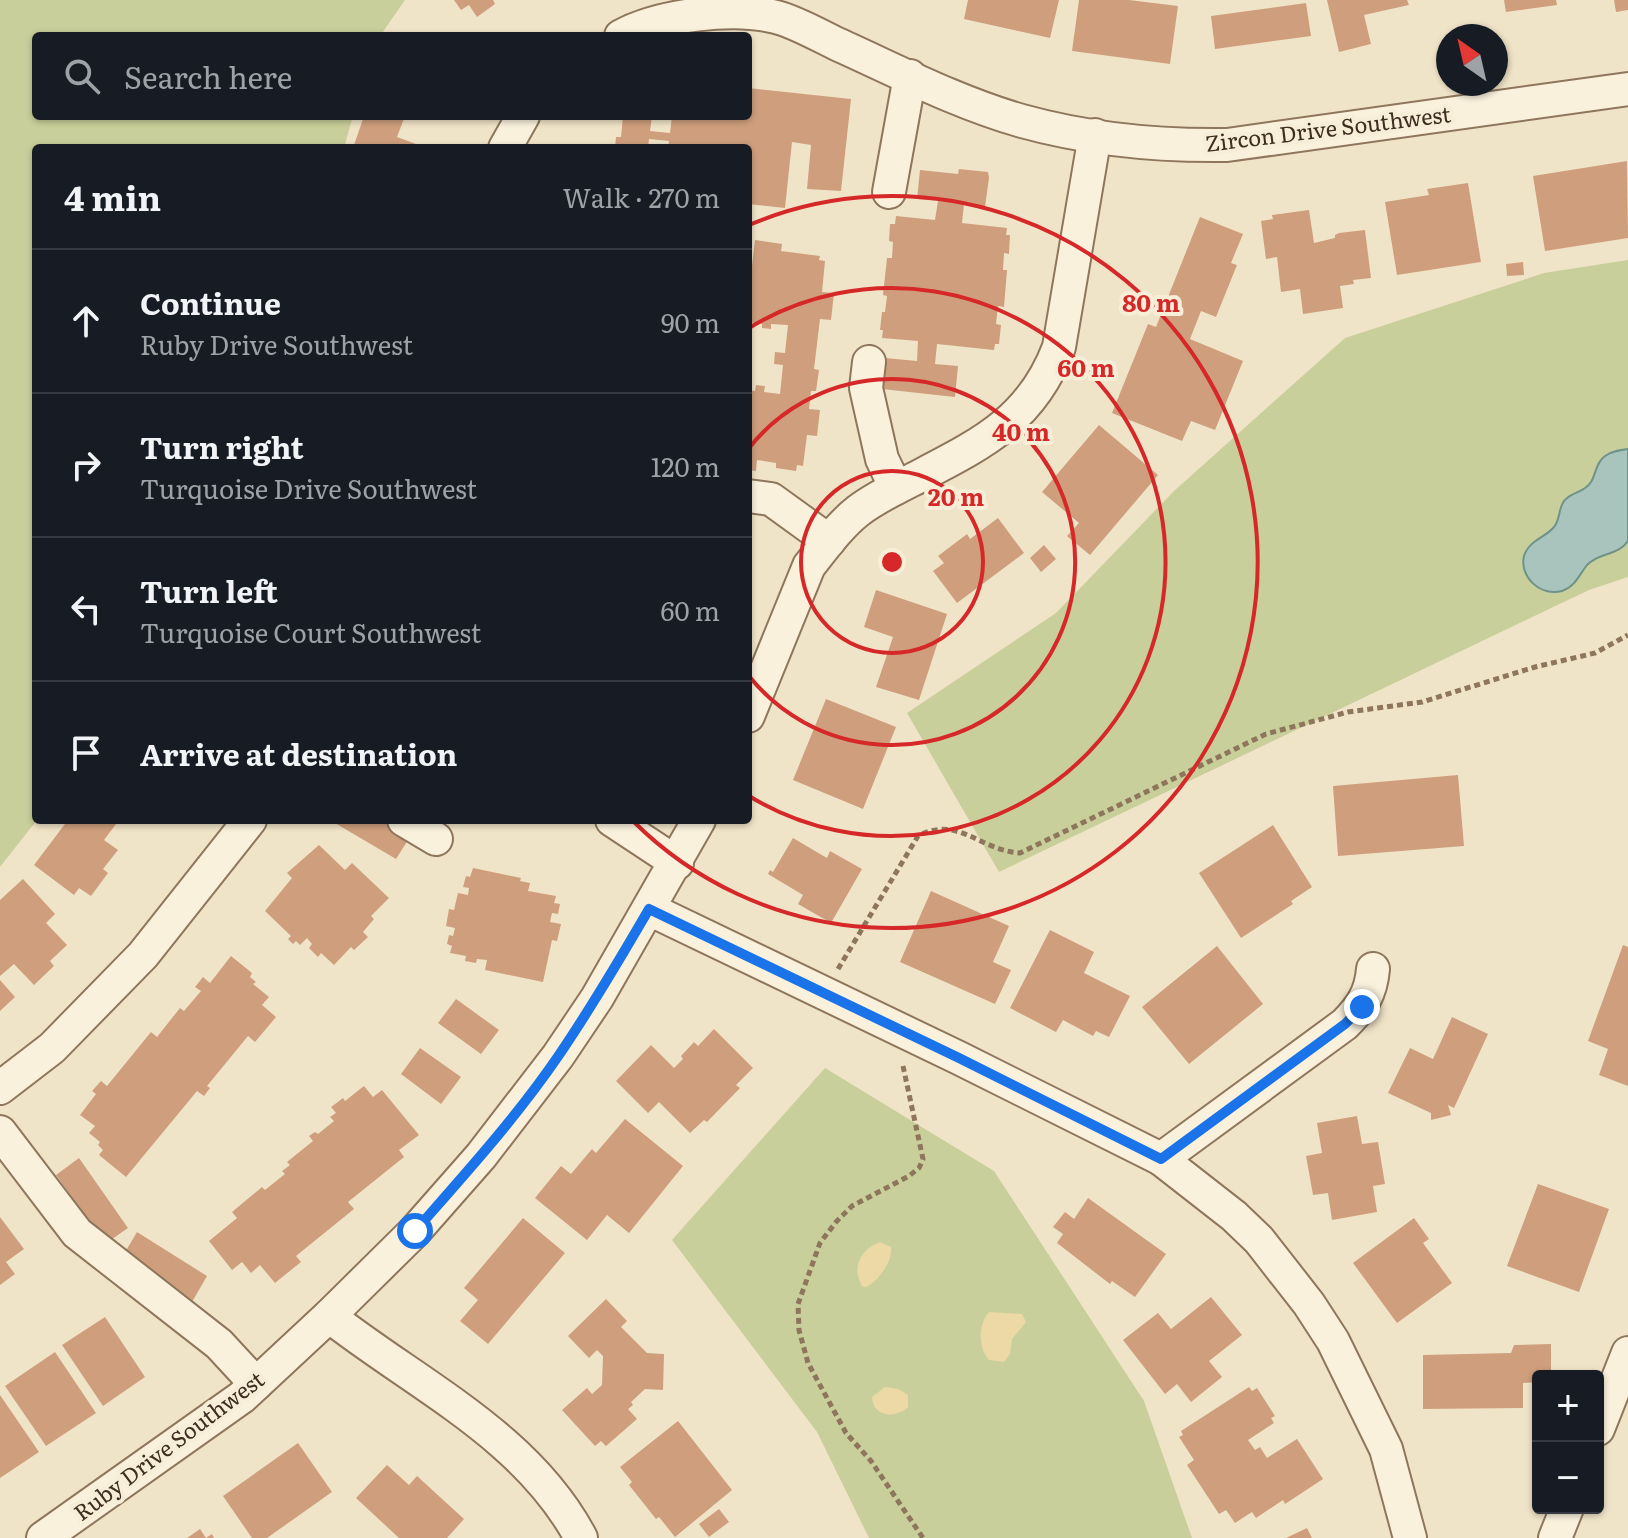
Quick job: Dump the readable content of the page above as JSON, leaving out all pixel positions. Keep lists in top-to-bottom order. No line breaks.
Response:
{"streets":{"street":["Zircon Drive Southwest","Ruby Drive Southwest"]},"north":"top left","page":{"search":"Search here","heading":["4 min","Walk · 270 m"],"list":[["Continue","Ruby Drive Southwest","90 m"],["Turn right","Turquoise Drive Southwest","120 m"],["Turn left","Turquoise Court Southwest","60 m"],"Arrive at destination"],"map_buttons":["+","−"]},"rings":["80 m","60 m","40 m","20 m"]}
